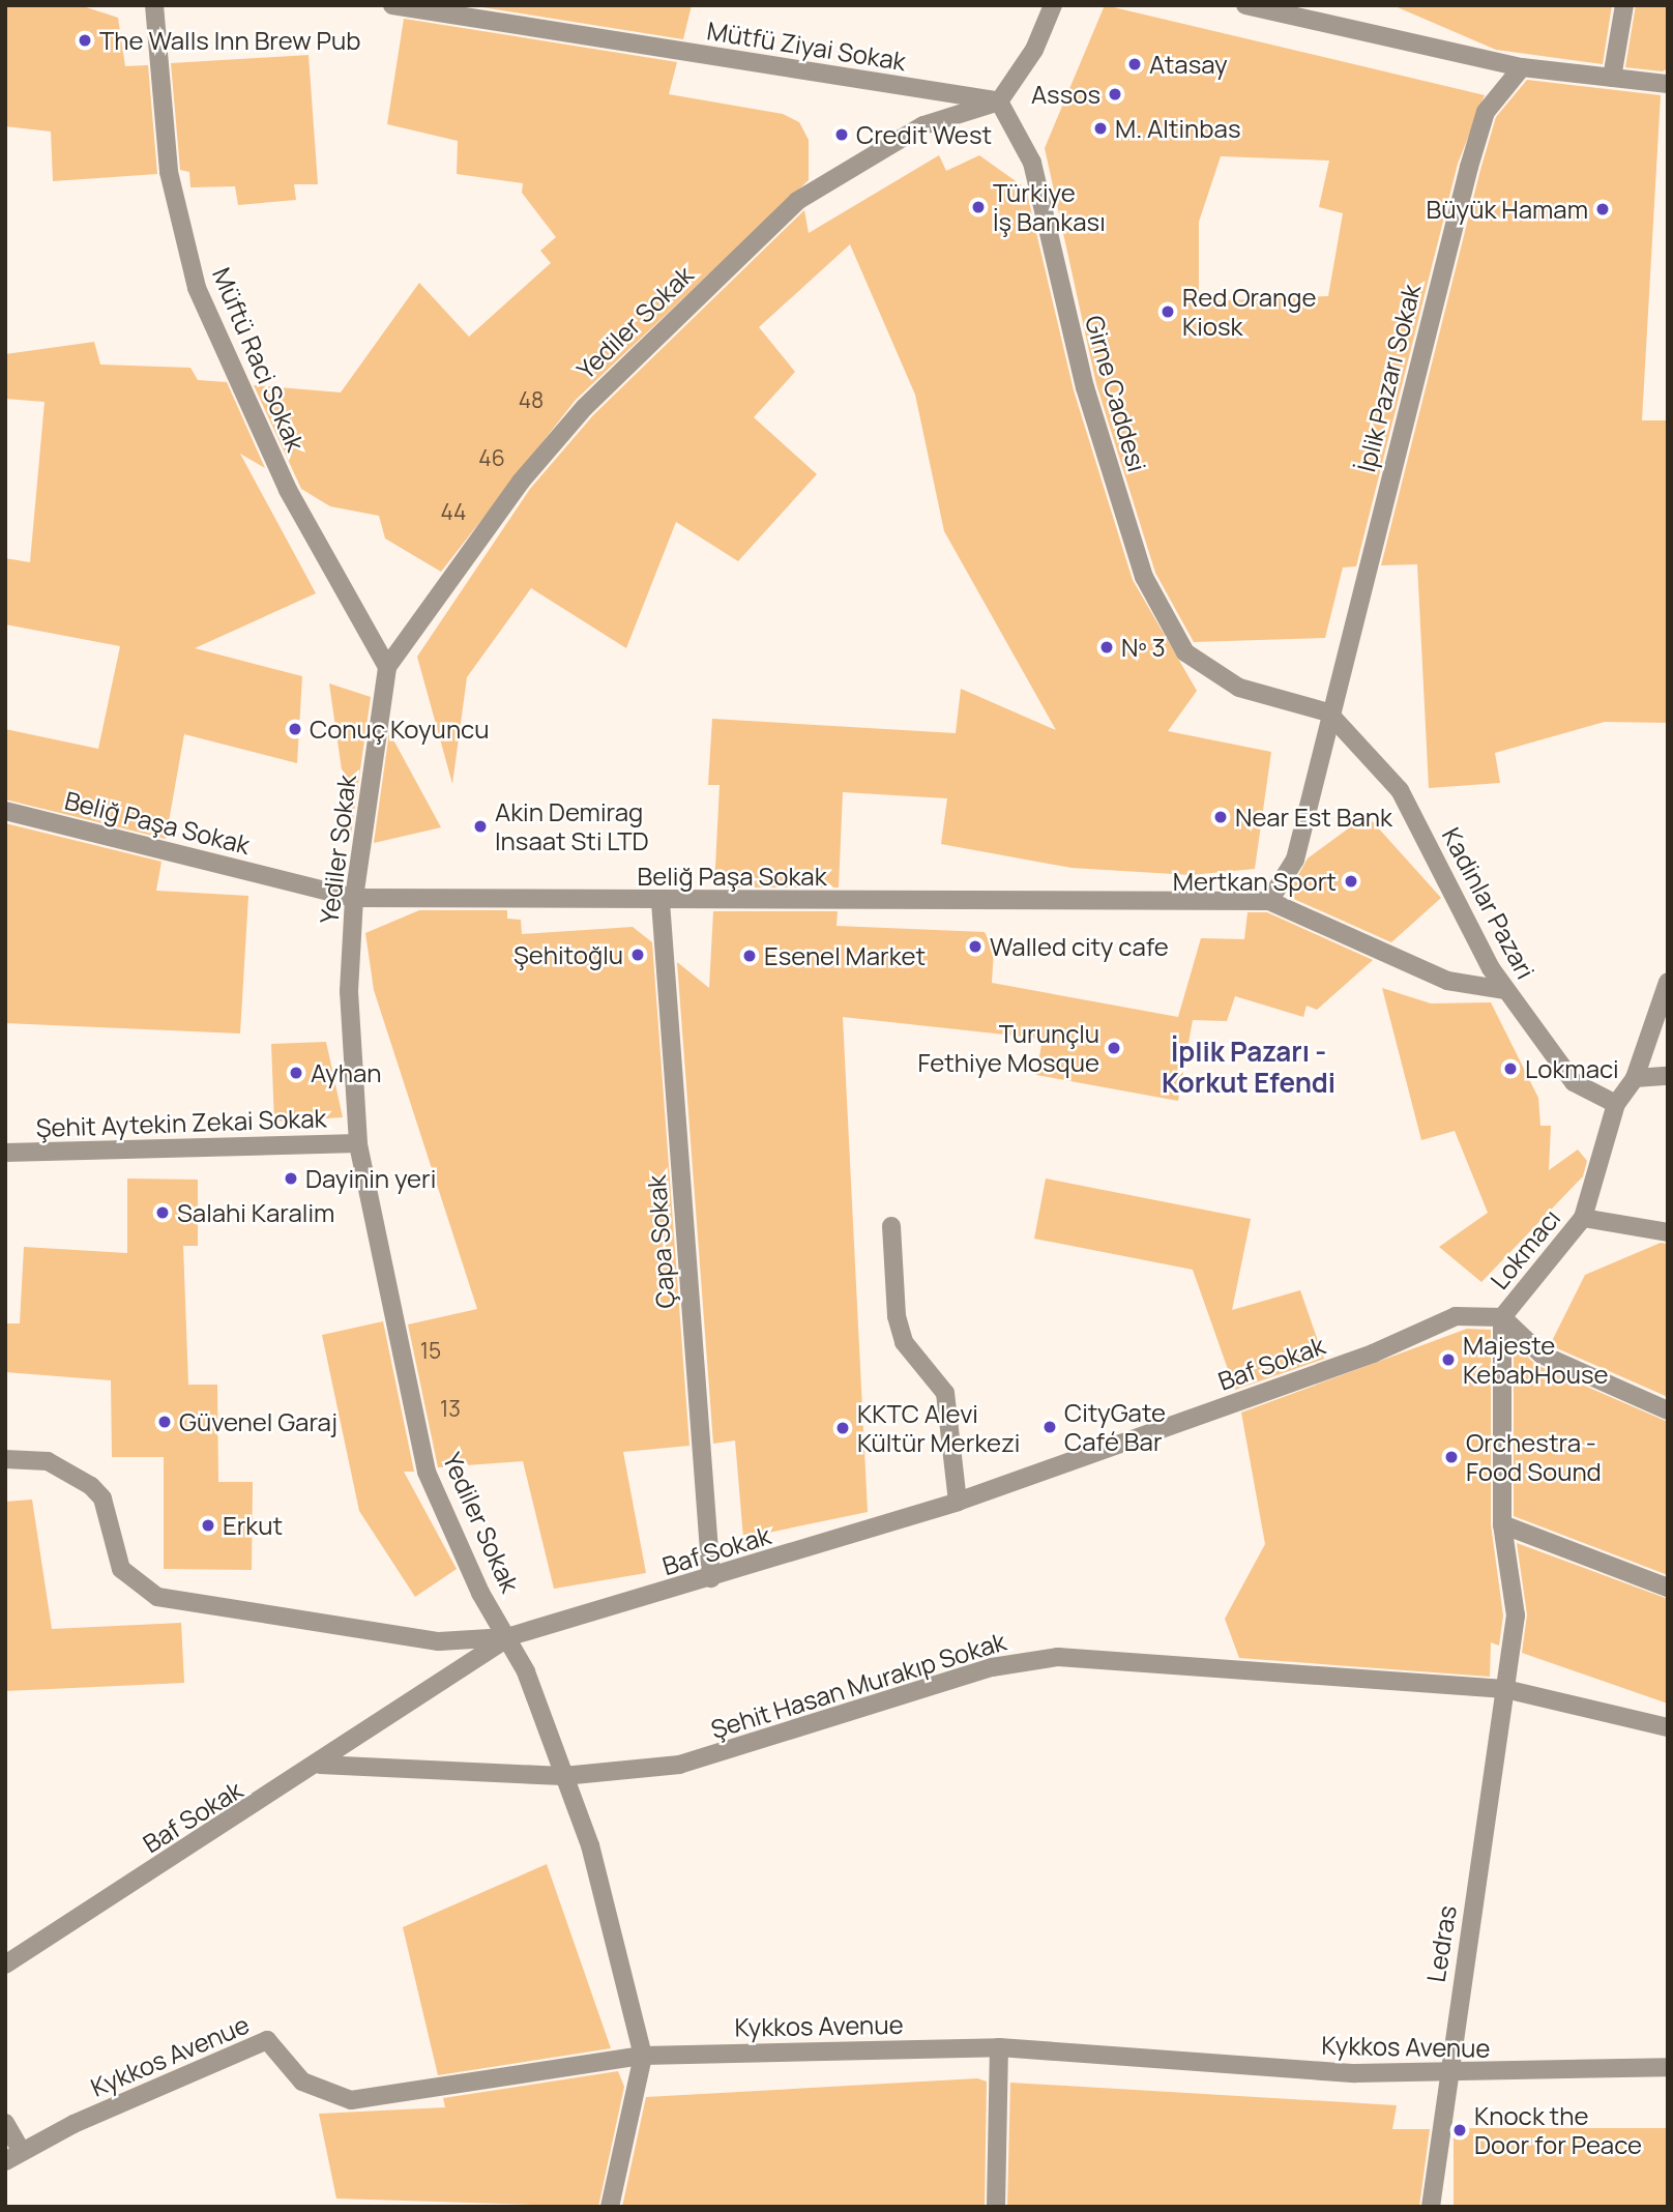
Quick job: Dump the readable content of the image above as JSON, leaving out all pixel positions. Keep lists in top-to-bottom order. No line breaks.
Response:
{"streets":{"street":["Mütfü Ziyai Sokak","Yediler Sokak","Müftü Raci Sokak","İplik Pazarı Sokak","Girne Caddesi","Beliğ Paşa Sokak","Kadinlar Pazari","Şehit Aytekin Zekai Sokak","Çapa Sokak","Lokmacı","Baf Sokak","Şehit Hasan Murakıp Sokak","Ledras","Kykkos Avenue"]},"crossings":[["Mütfü Ziyai Sokak","Yediler Sokak"],["Mütfü Ziyai Sokak","Girne Caddesi"],["Yediler Sokak","Müftü Raci Sokak"],["Yediler Sokak","Girne Caddesi"],["Yediler Sokak","Beliğ Paşa Sokak"],["Yediler Sokak","Şehit Aytekin Zekai Sokak"],["Yediler Sokak","Baf Sokak"],["Yediler Sokak","Şehit Hasan Murakıp Sokak"],["Yediler Sokak","Kykkos Avenue"],["İplik Pazarı Sokak","Girne Caddesi"],["İplik Pazarı Sokak","Kadinlar Pazari"],["Girne Caddesi","Kadinlar Pazari"],["Beliğ Paşa Sokak","Çapa Sokak"],["Kadinlar Pazari","Lokmacı"],["Çapa Sokak","Baf Sokak"],["Lokmacı","Baf Sokak"],["Lokmacı","Şehit Hasan Murakıp Sokak"],["Lokmacı","Ledras"],["Baf Sokak","Şehit Hasan Murakıp Sokak"],["Şehit Hasan Murakıp Sokak","Ledras"],["Ledras","Kykkos Avenue"]],"districts":["İplik Pazarı - Korkut Efendi"],"places":["The Walls Inn Brew Pub","Atasay","Assos","M. Altinbas","Credit West","Türkiye İş Bankası","Büyük Hamam","Red Orange Kiosk","Nº 3","Conuç Koyuncu","Near Est Bank","Akin Demirag Insaat Sti LTD","Mertkan Sport","Walled city cafe","Şehitoğlu","Esenel Market","Turunçlu Fethiye Mosque","Lokmaci","Ayhan","Dayinin yeri","Salahi Karalim","Majeste KebabHouse","Güvenel Garaj","CityGate Café Bar","KKTC Alevi Kültür Merkezi","Orchestra - Food Sound","Erkut","Knock the Door for Peace"],"house_numbers":["48","46","44","15","13"]}
